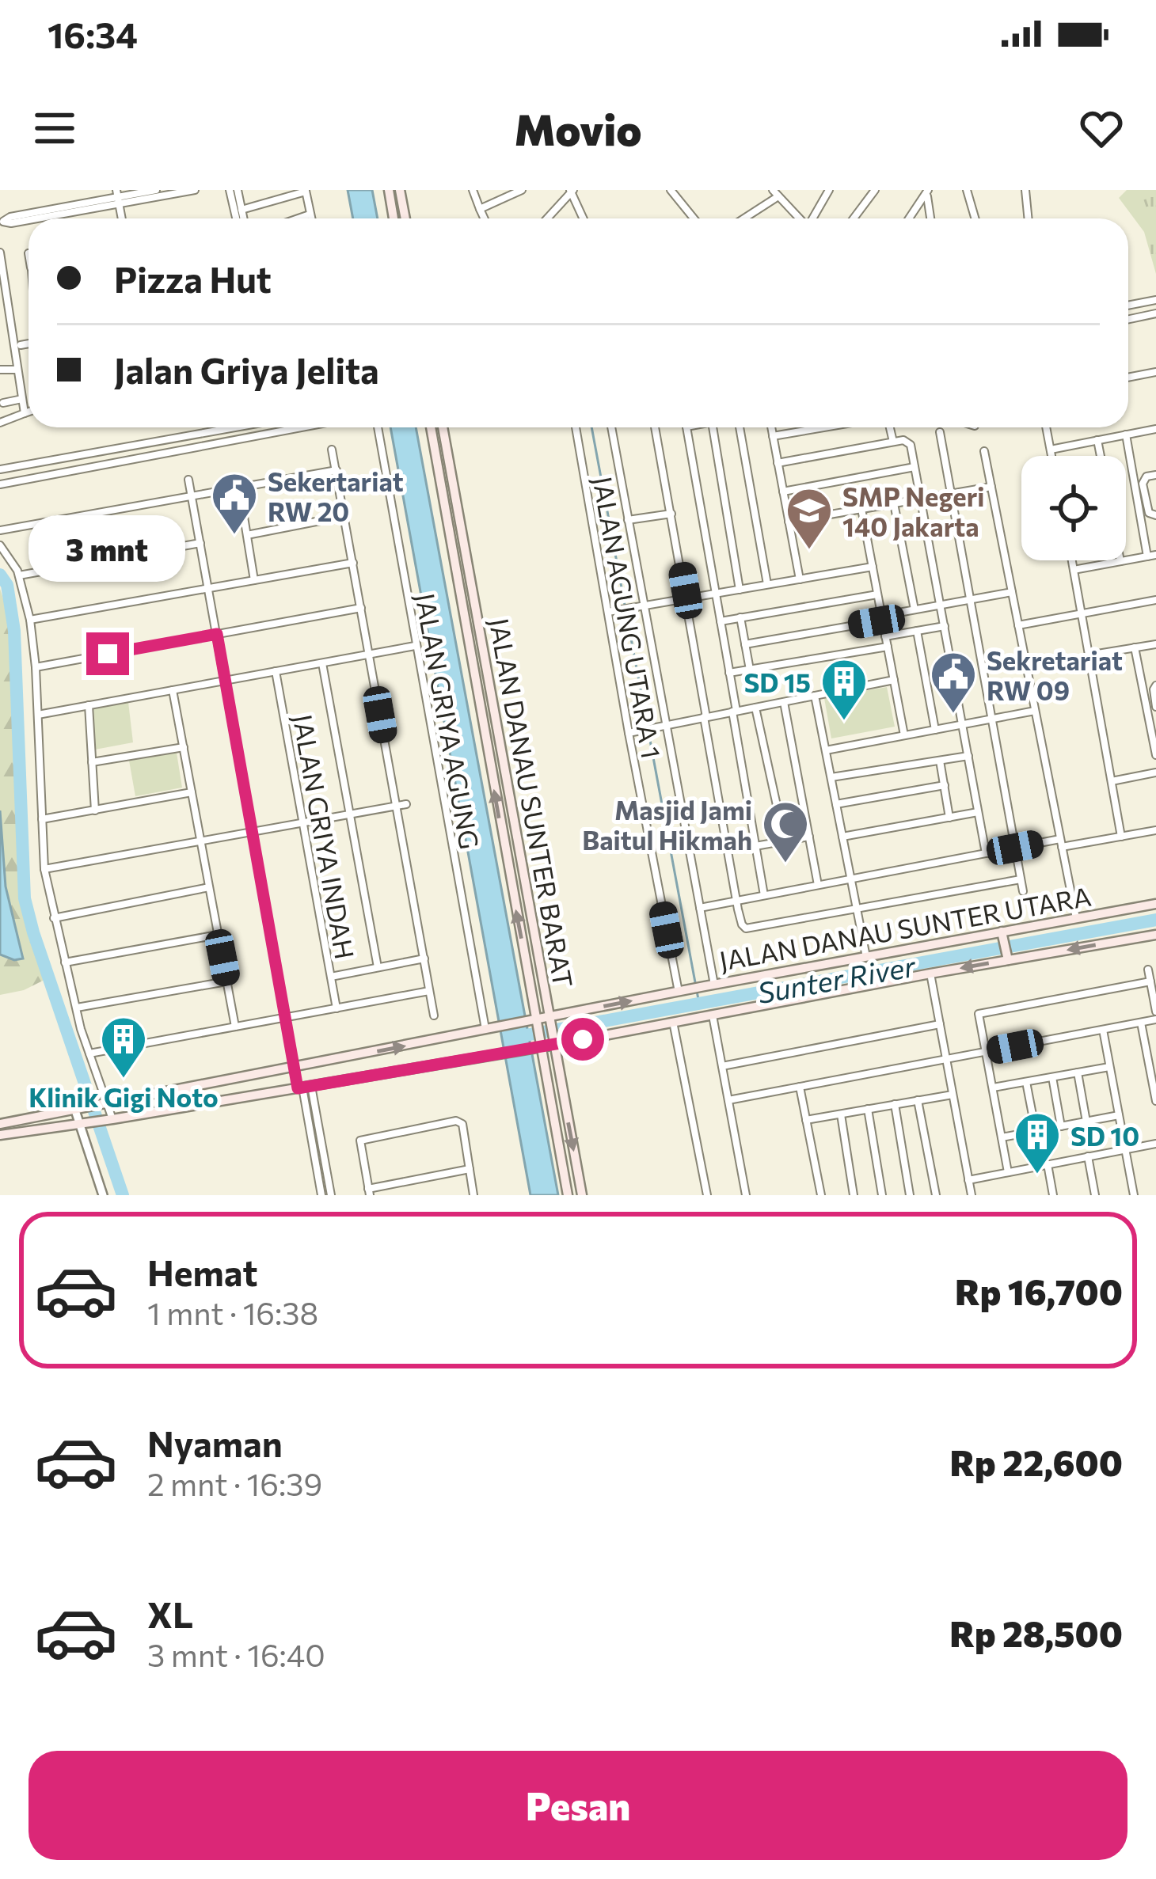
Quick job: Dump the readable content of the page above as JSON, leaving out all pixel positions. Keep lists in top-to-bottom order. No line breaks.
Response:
{"streets":{"main road":["JALAN DANAU SUNTER BARAT","JALAN DANAU SUNTER UTARA"],"street":["JALAN AGUNG UTARA 1","JALAN GRIYA AGUNG","JALAN GRIYA INDAH"]},"crossings":[["JALAN AGUNG UTARA 1","JALAN DANAU SUNTER UTARA"],["JALAN GRIYA AGUNG","JALAN DANAU SUNTER UTARA"],["JALAN DANAU SUNTER BARAT","JALAN DANAU SUNTER UTARA"]],"water":["Sunter River"],"places":{"public building":["Sekertariat RW 20","Sekretariat RW 09"],"school or university":["SMP Negeri 140 Jakarta"],"building":["SD 15","Klinik Gigi Noto","SD 10"],"mosque":["Masjid Jami Baitul Hikmah"]},"page":{"status":"16:34","header":"Movio","banner":["Pizza Hut","Jalan Griya Jelita"],"bubble":"3 mnt","list":[{"name":"Hemat","note":"1 mnt · 16:38","value":"Rp 16,700"},{"name":"Nyaman","note":"2 mnt · 16:39","value":"Rp 22,600"},{"name":"XL","note":"3 mnt · 16:40","value":"Rp 28,500"}],"buttons":"Pesan"}}
